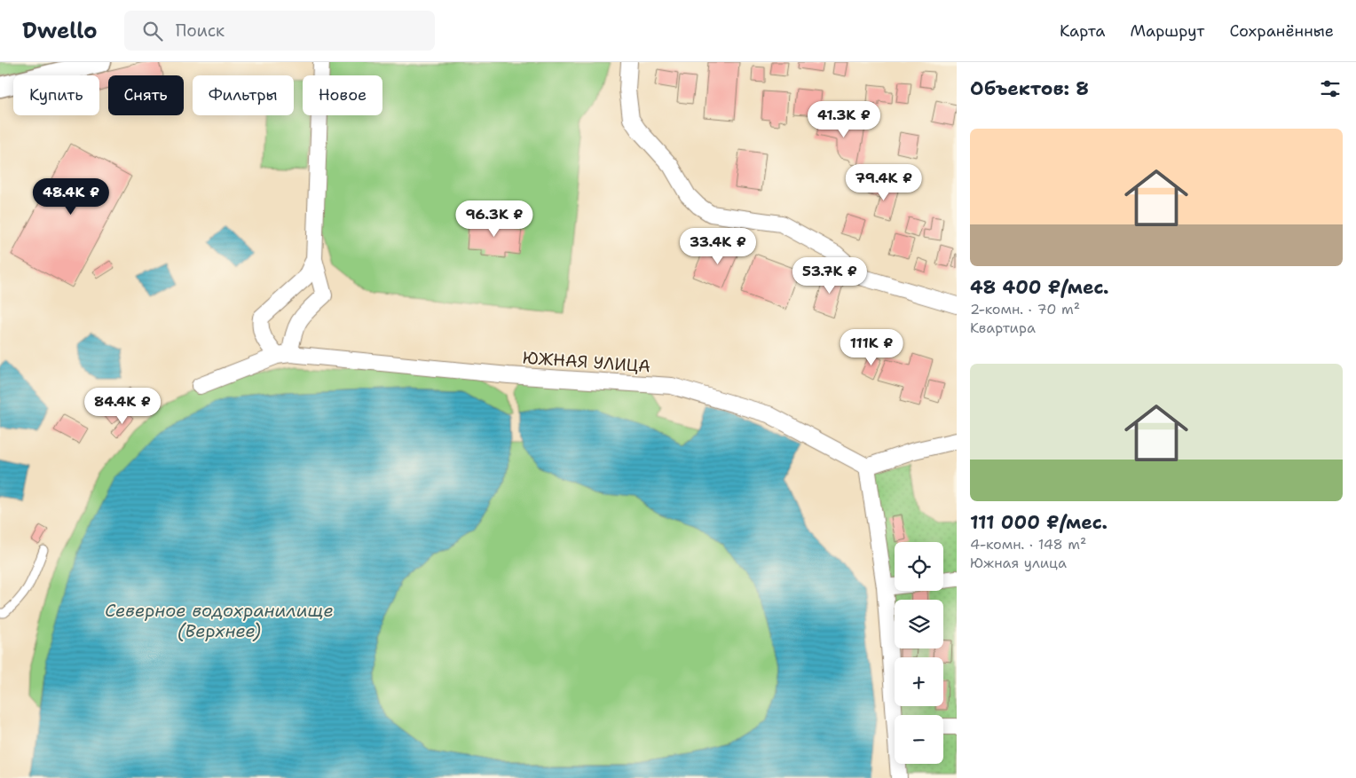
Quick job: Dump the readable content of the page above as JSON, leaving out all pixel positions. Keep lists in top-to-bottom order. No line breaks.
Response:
{"streets":{"street":["ЮЖНАЯ УЛИЦА"]},"water":["Северное водохранилище (Верхнее)"],"page":{"header":"Dwello","search":"Поиск","nav":["Карта","Маршрут","Сохранённые"],"heading":"Объектов: 8","chip":["Купить","Снять","Фильтры","Новое"],"price":["41.3K ₽","79.4K ₽","48.4K ₽","96.3K ₽","33.4K ₽","53.7K ₽","111K ₽","84.4K ₽"],"list":[{"name":"48 400 ₽/мес.","note":"2-комн. · 70 m² · Квартира"},{"name":"111 000 ₽/мес.","note":"4-комн. · 148 m² · Южная улица"}],"map_buttons":["+","−"]}}
